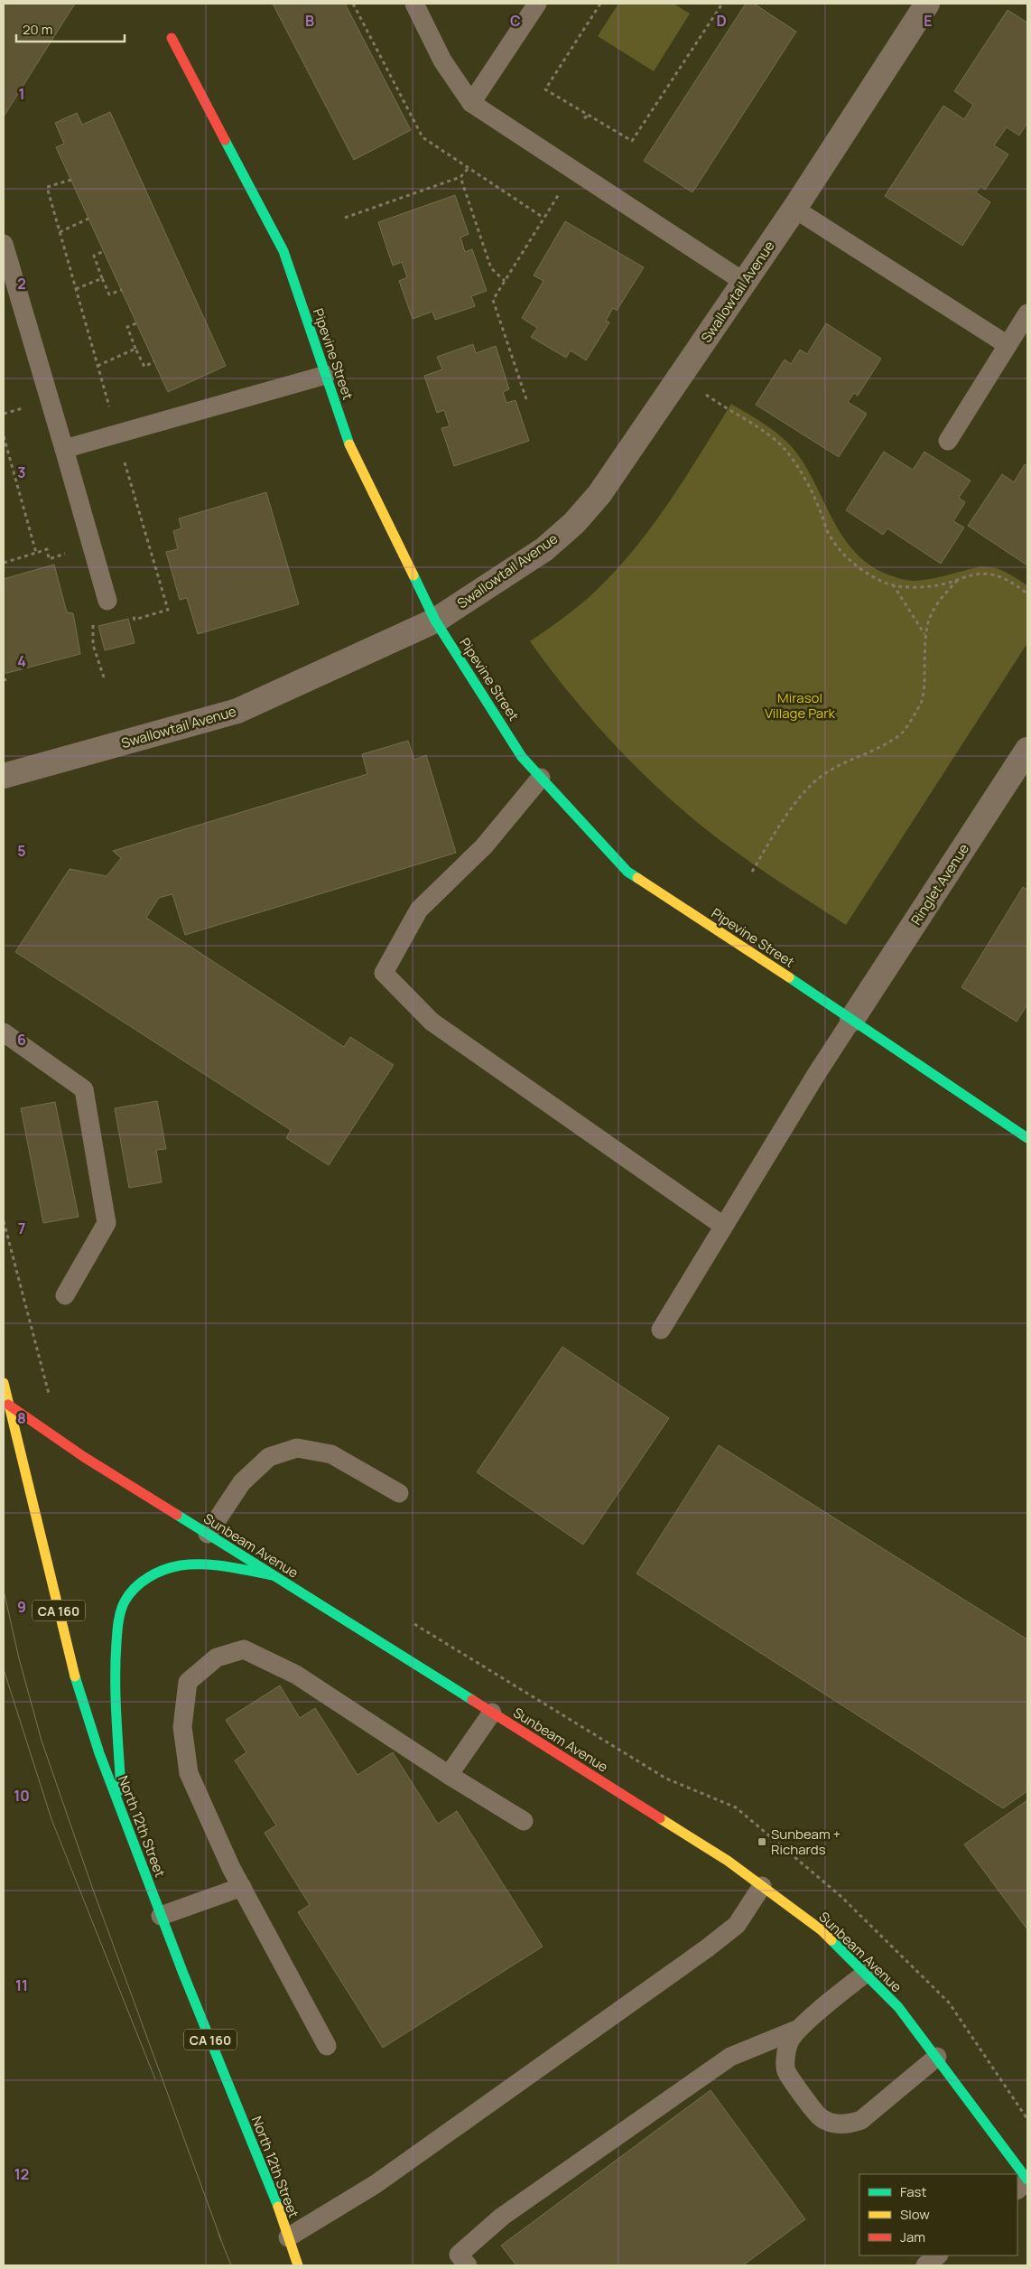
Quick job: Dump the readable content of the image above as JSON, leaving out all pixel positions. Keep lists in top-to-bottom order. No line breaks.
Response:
{"streets":{"street":["Swallowtail Avenue","Pipevine Street","Ringlet Avenue","Sunbeam Avenue","CA 160","North 12th Street"]},"crossings":[["Swallowtail Avenue","Pipevine Street"],["Pipevine Street","Ringlet Avenue"],["Sunbeam Avenue","North 12th Street"]],"parks":["Mirasol Village Park"],"places":{"transit":["Sunbeam + Richards"]},"legend":["Fast","Slow","Jam"],"scale_bar":"20 m","grid":{"columns":["B","C","D","E"],"rows":["1","2","3","4","5","6","7","8","9","10","11","12"]}}
